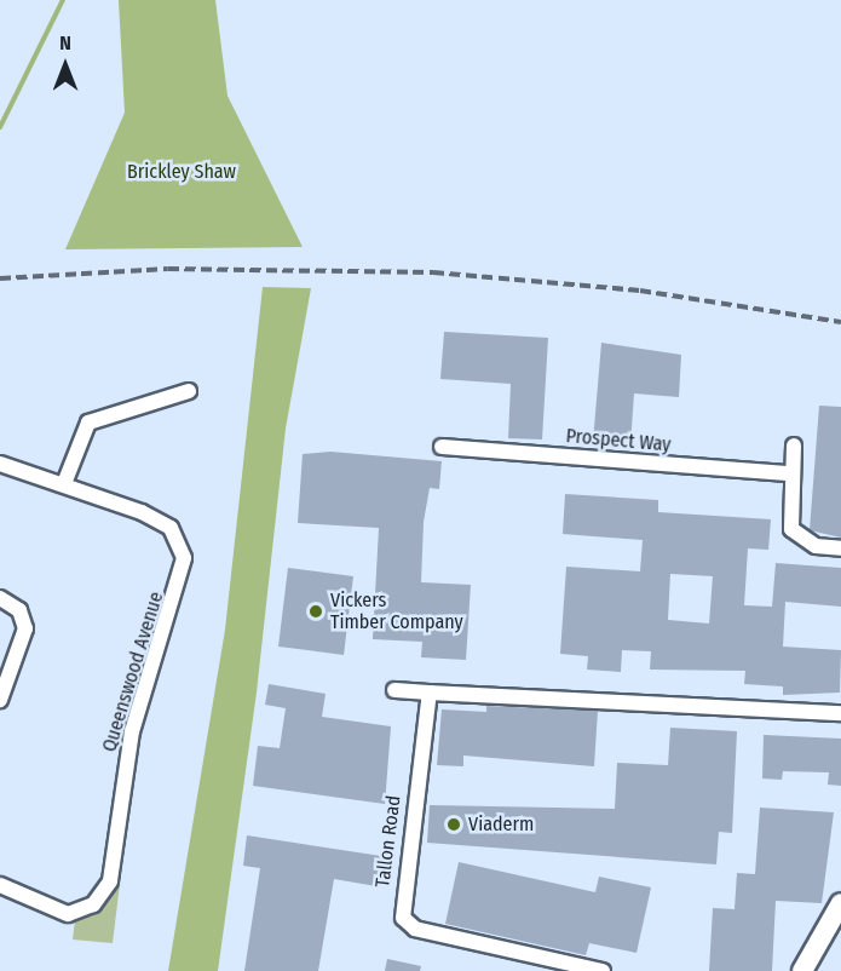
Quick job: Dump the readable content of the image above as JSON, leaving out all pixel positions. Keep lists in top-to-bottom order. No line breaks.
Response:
{"streets":{"street":["Prospect Way","Queenswood Avenue","Tallon Road"]},"parks":["Brickley Shaw"],"places":["Vickers Timber Company","Viaderm"],"north":"top"}
